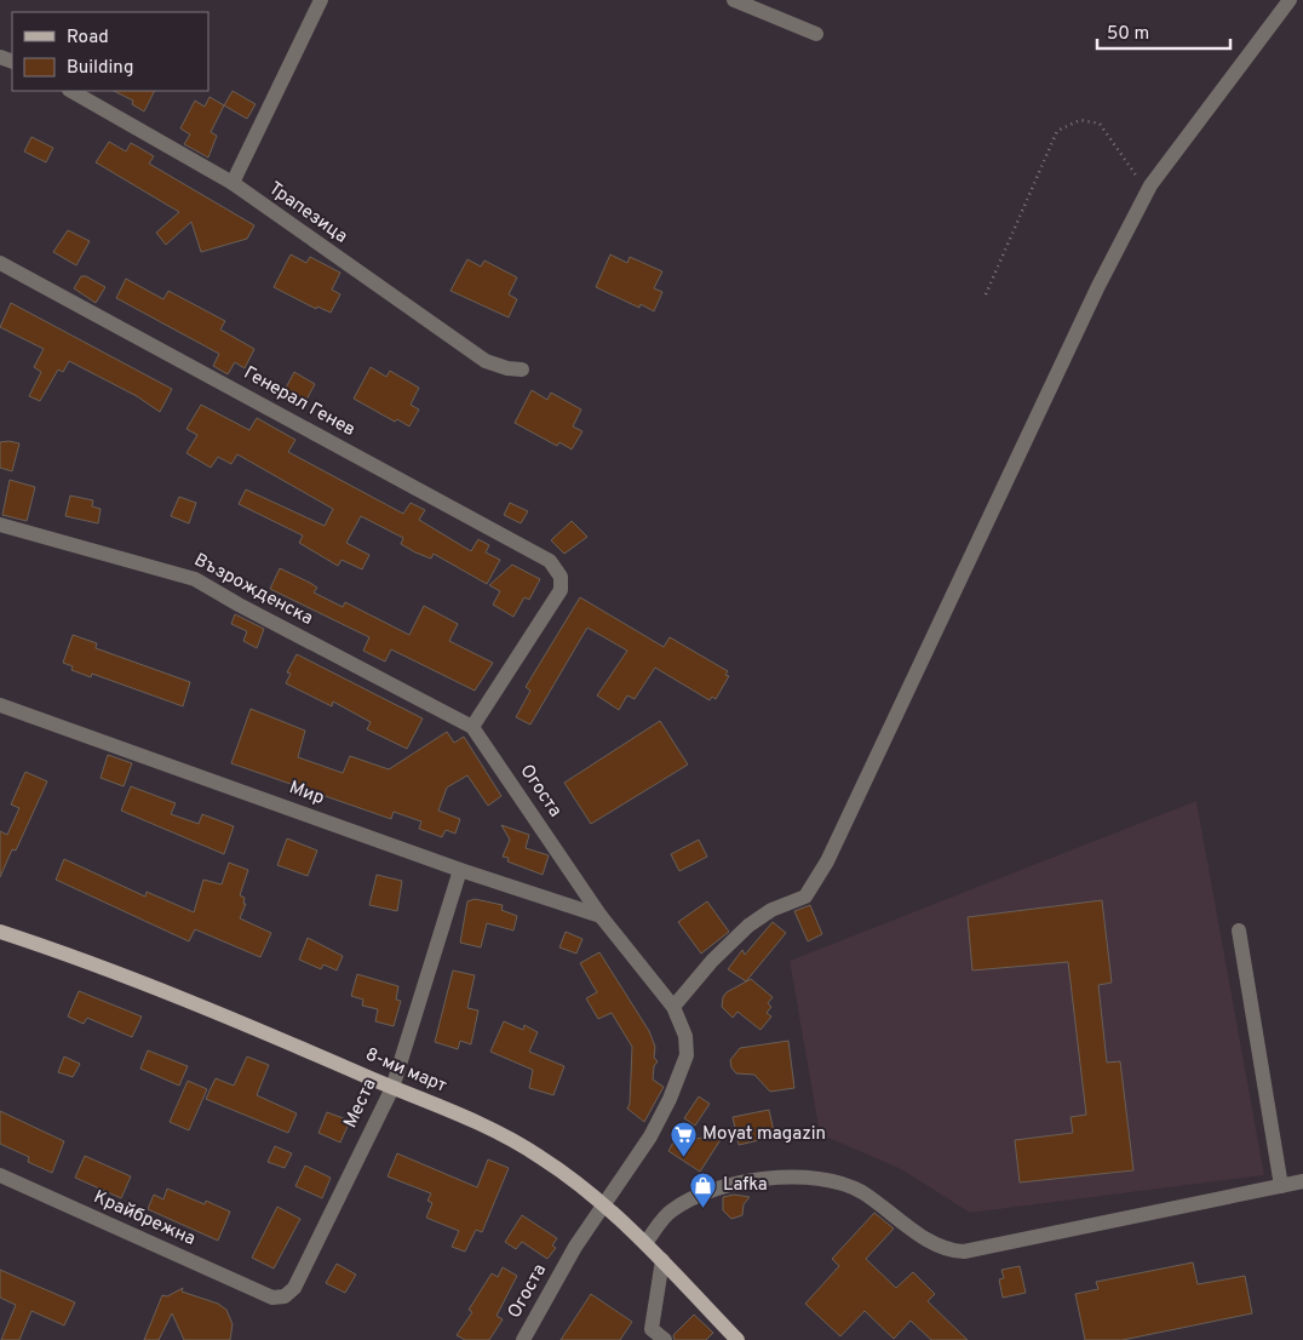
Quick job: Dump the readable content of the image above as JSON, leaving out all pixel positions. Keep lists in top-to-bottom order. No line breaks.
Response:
{"streets":{"main road":["8-ми март"],"street":["Трапезица","Генерал Генев","Възрожденска","Огоста","Мир","Места","Крайбрежна"]},"crossings":[["Генерал Генев","Възрожденска"],["Генерал Генев","Огоста"],["Възрожденска","Огоста"],["Огоста","Мир"],["Огоста","8-ми март"],["Мир","Места"],["8-ми март","Места"],["Места","Крайбрежна"]],"places":{"supermarket":["Moyat magazin"],"shop":["Lafka"]},"legend":["Road","Building"],"scale_bar":"50 m"}
